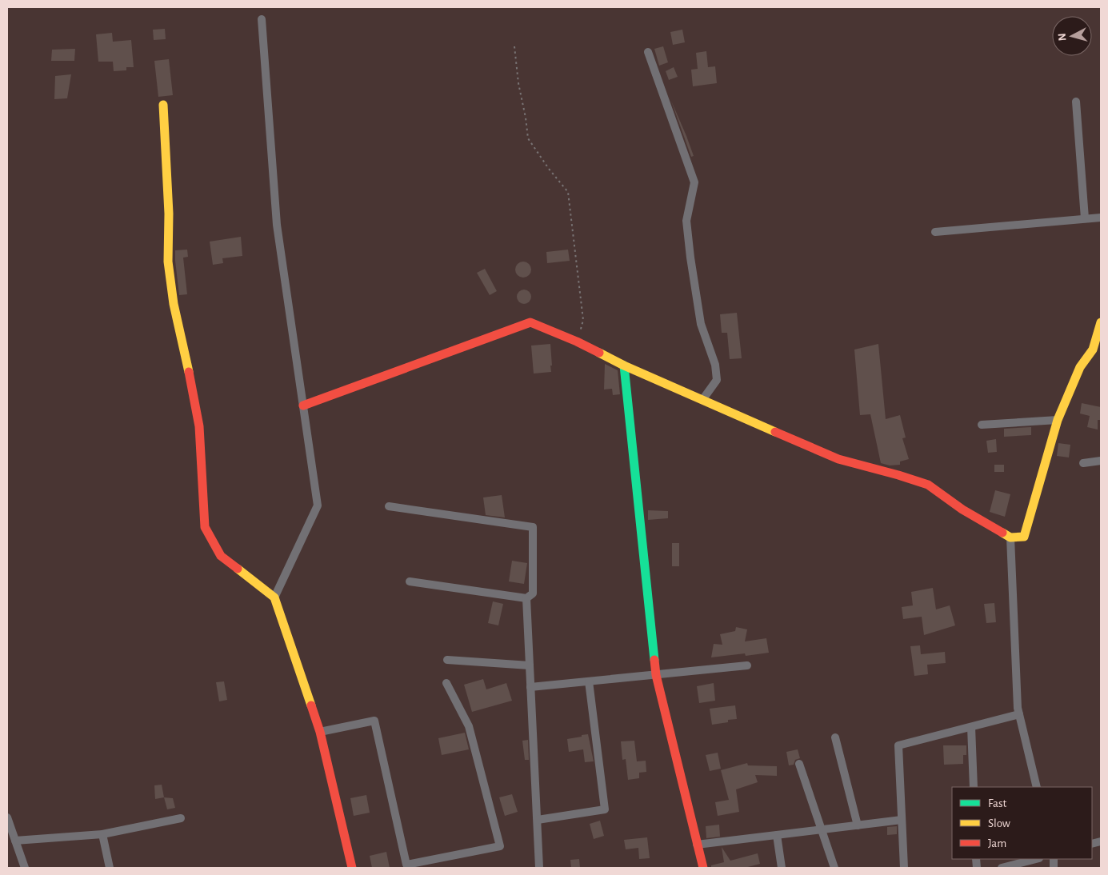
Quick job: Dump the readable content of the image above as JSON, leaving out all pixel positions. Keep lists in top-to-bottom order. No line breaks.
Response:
{"legend":["Fast","Slow","Jam"],"north":"left"}
